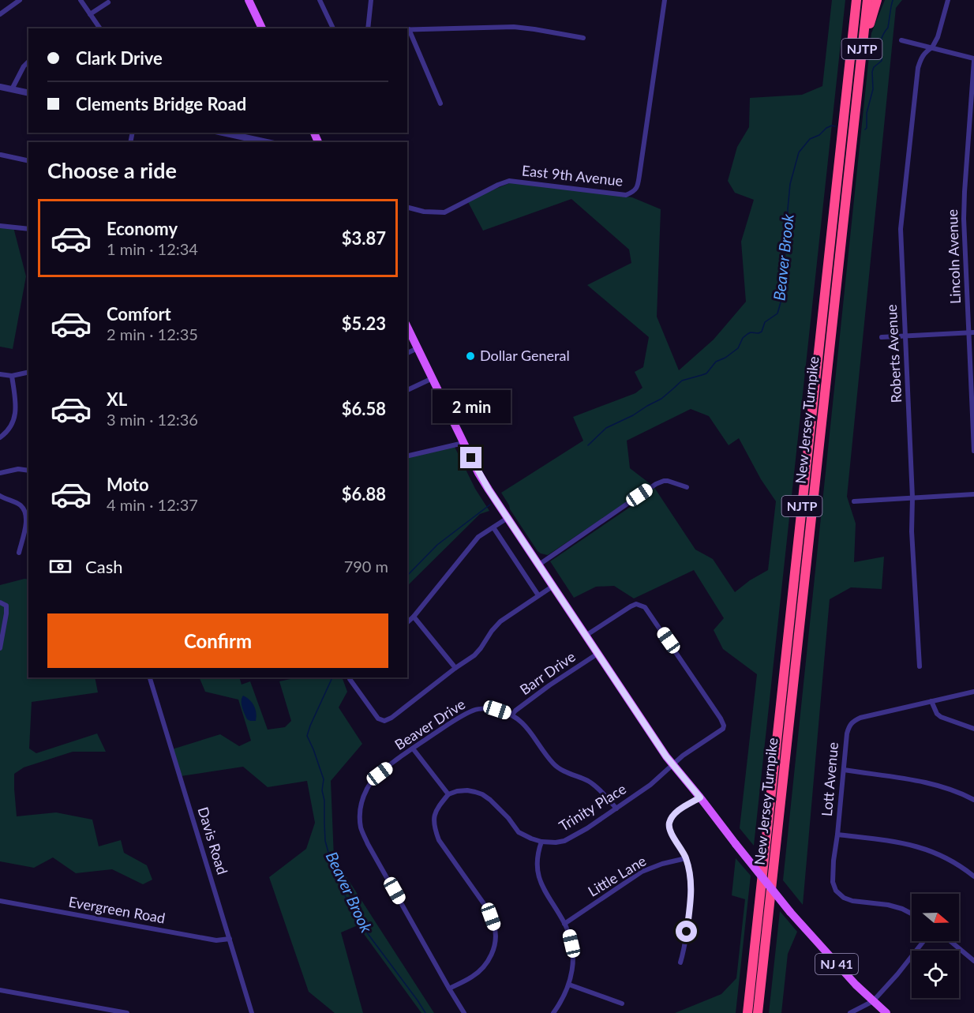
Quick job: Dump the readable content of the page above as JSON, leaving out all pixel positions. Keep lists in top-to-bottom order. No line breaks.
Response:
{"streets":{"highway":["NJTP","New Jersey Turnpike"],"main road":["NJ 41"],"street":["East 9th Avenue","Lincoln Avenue","Roberts Avenue","Barr Drive","Beaver Drive","Lott Avenue","Trinity Place","Davis Road","Little Lane","Evergreen Road"]},"crossings":[["Barr Drive","Beaver Drive"],["Barr Drive","NJ 41"],["Trinity Place","NJ 41"],["Davis Road","Evergreen Road"]],"water":["Beaver Brook"],"places":["Dollar General"],"north":"right","page":{"banner":["Clark Drive","Clements Bridge Road"],"heading":"Choose a ride","list":[{"name":"Economy","note":"1 min · 12:34","value":"$3.87"},{"name":"Comfort","note":"2 min · 12:35","value":"$5.23"},{"name":"XL","note":"3 min · 12:36","value":"$6.58"},{"name":"Moto","note":"4 min · 12:37","value":"$6.88"}],"bubble":"2 min","pay":["Cash","790 m"],"buttons":"Confirm"}}
